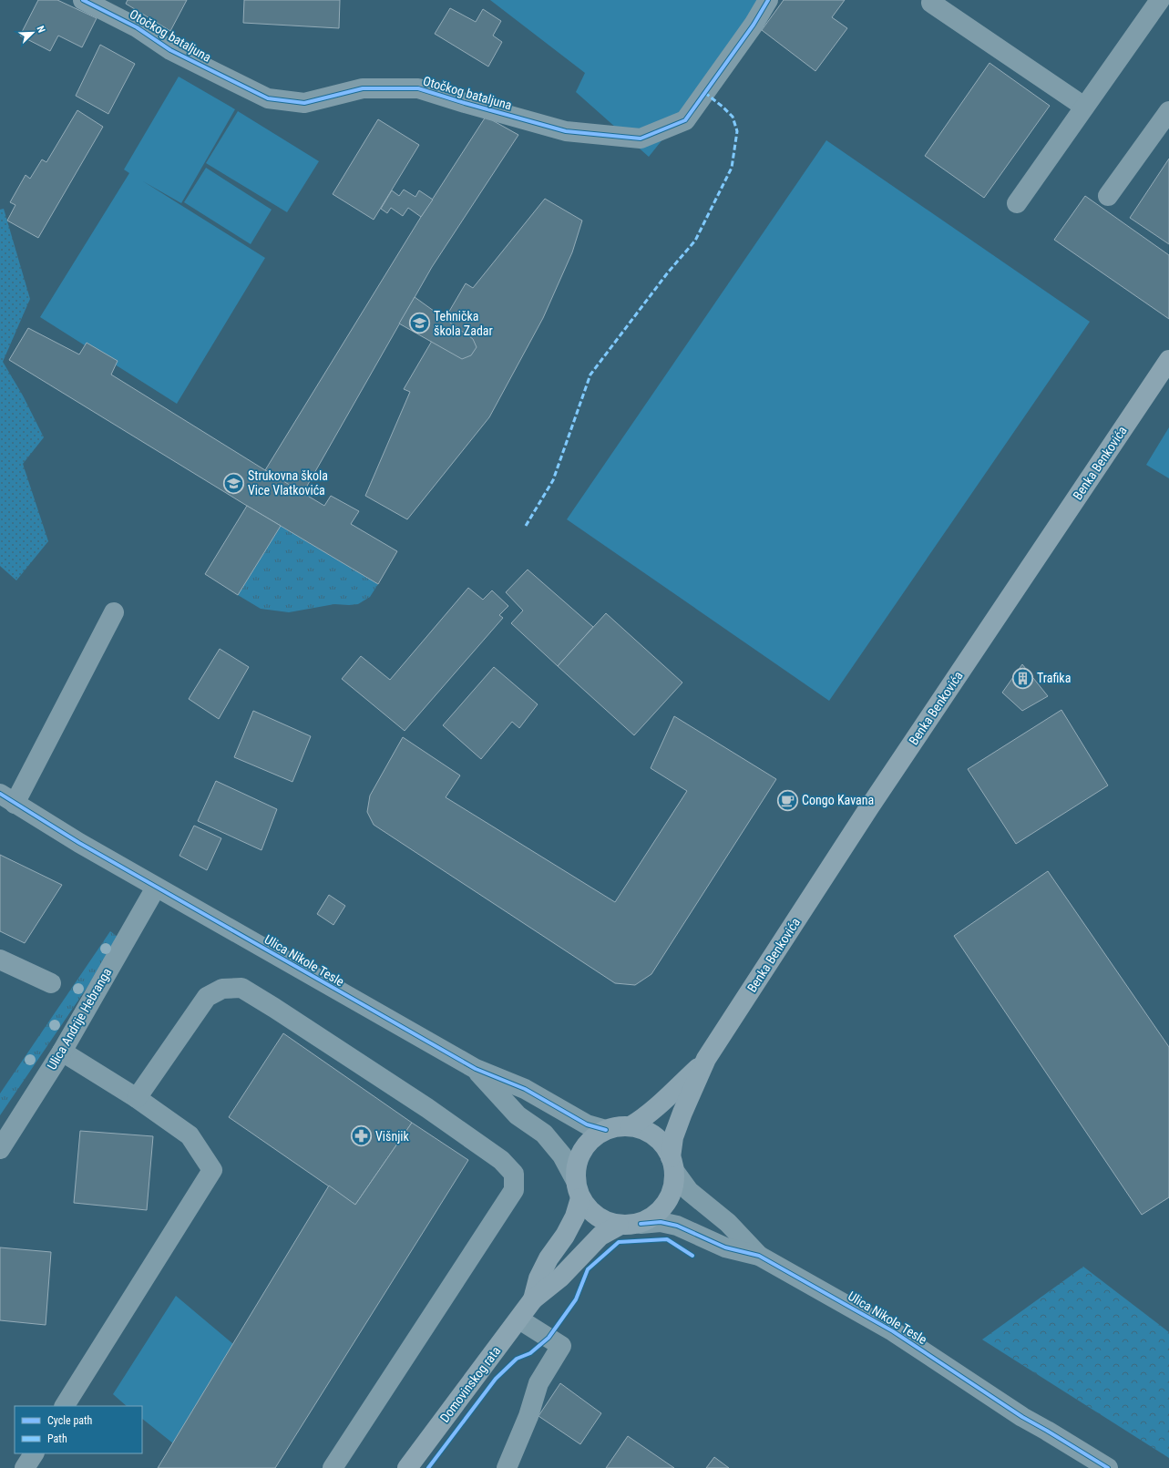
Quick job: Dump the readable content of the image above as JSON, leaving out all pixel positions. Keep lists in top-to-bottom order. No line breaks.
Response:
{"streets":{"main road":["Benka Benkovića","Domovinskog rata"],"street":["Otočkog bataljuna","Ulica Nikole Tesle","Ulica Andrije Hebranga"]},"crossings":[["Benka Benkovića","Ulica Nikole Tesle"],["Benka Benkovića","Domovinskog rata"],["Ulica Nikole Tesle","Ulica Andrije Hebranga"],["Ulica Nikole Tesle","Domovinskog rata"]],"places":{"school or university":["Tehnička škola Zadar","Strukovna škola Vice Vlatkovića"],"building":["Trafika"],"cafe":["Congo Kavana"],"pharmacy":["Višnjik"]},"legend":["Cycle path","Path"],"north":"top right"}
